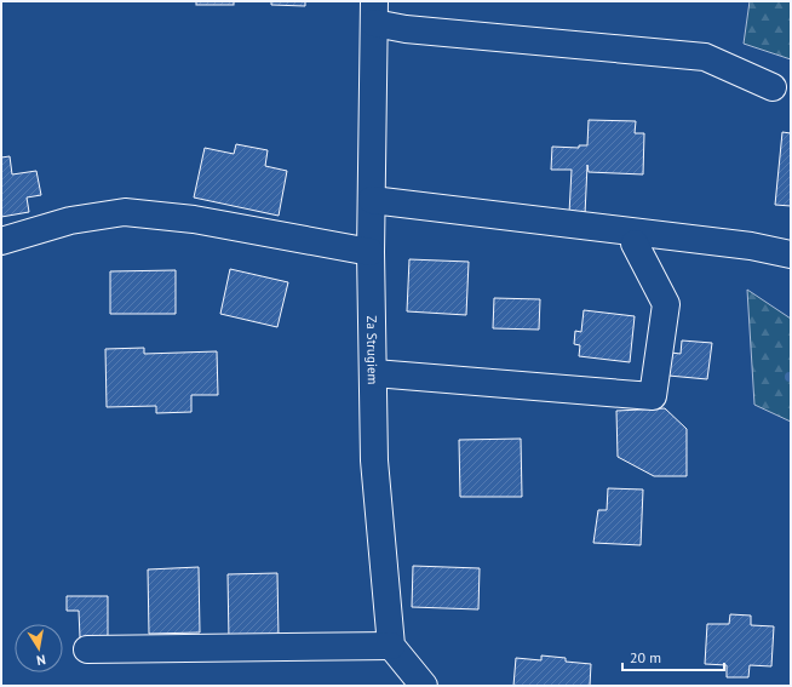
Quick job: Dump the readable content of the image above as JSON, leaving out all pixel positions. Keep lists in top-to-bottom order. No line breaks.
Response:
{"streets":{"street":["Za Strugiem"]},"scale_bar":"20 m","north":"bottom"}
